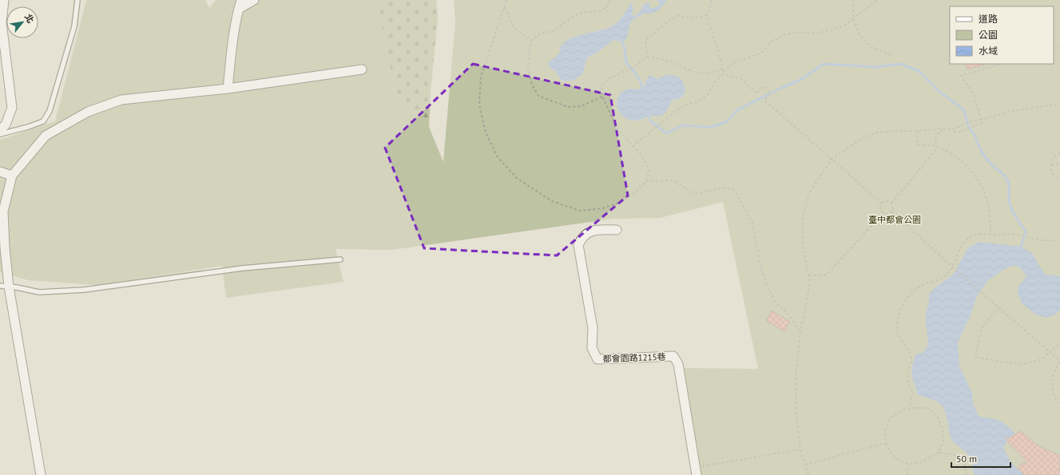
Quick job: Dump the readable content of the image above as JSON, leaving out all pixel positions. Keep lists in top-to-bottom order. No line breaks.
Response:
{"streets":{"street":["都會園路1215巷"]},"parks":["臺中都會公園"],"legend":["道路","公園","水域"],"scale_bar":"50 m","north":"top right"}
